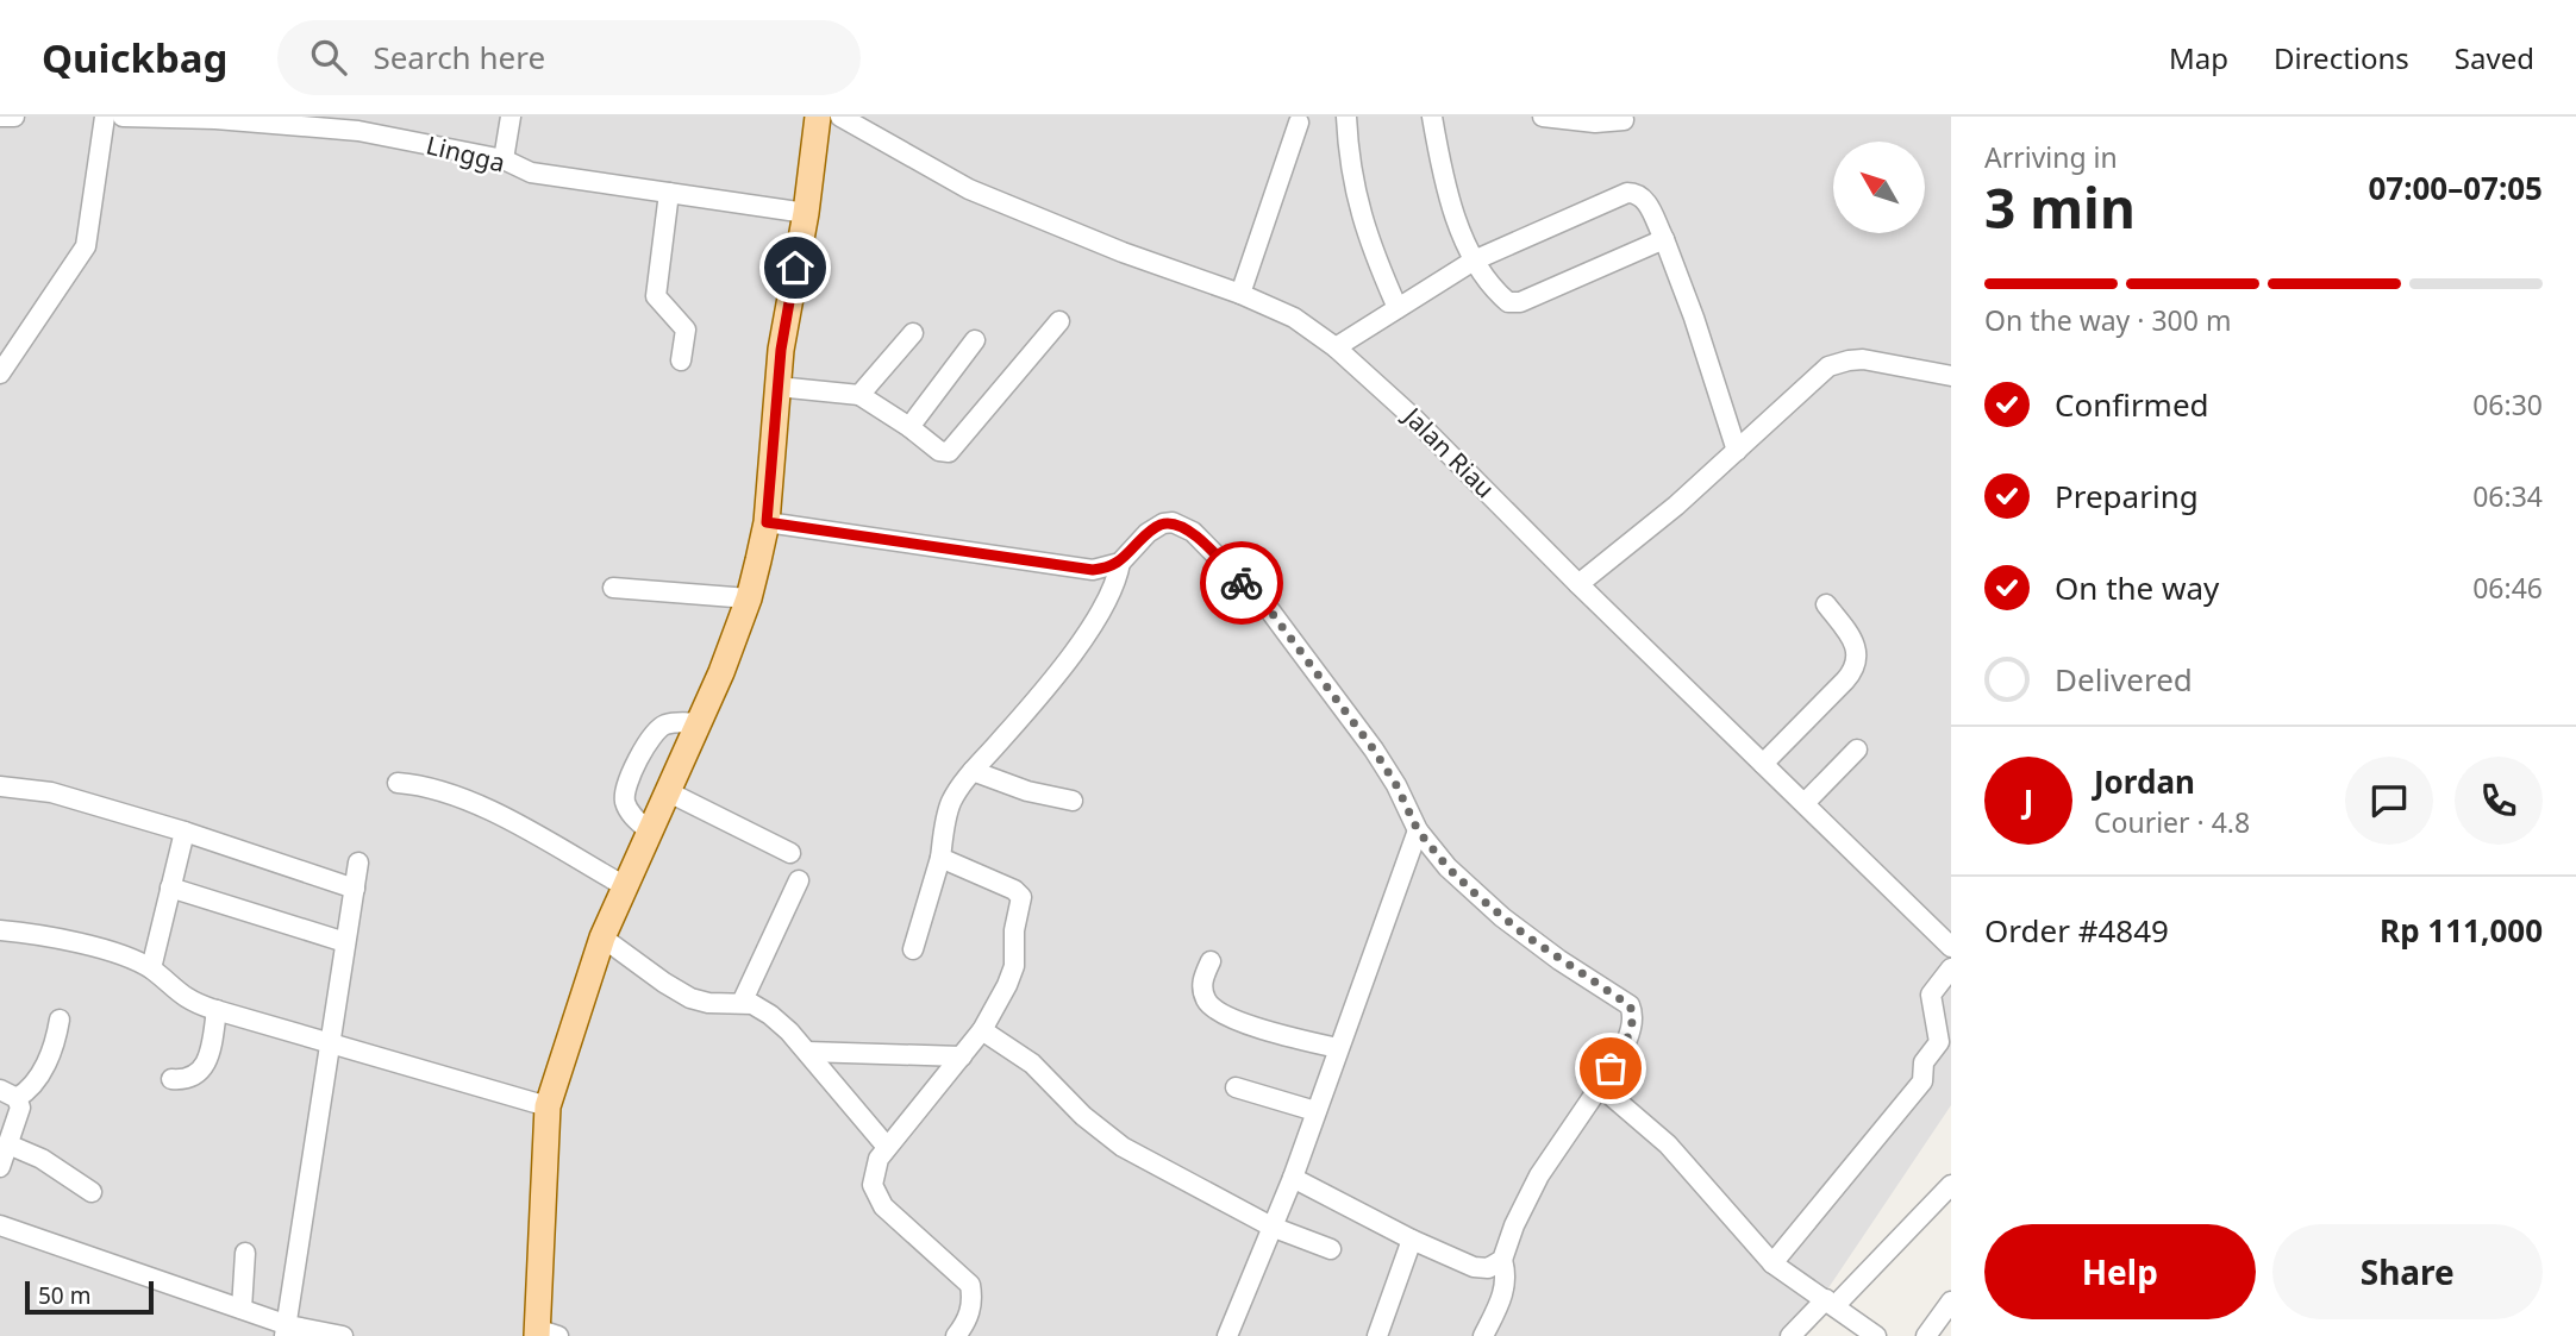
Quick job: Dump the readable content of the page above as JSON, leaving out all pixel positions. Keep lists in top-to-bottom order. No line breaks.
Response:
{"streets":{"street":["Lingga","Jalan Riau"]},"scale_bar":"50 m","north":"top left","page":{"header":"Quickbag","search":"Search here","nav":["Map","Directions","Saved"],"heading":["3 min","Arriving in","07:00–07:05"],"panel":["Jordan","Courier · 4.8","Order #4849","Rp 111,000"],"bar":"On the way · 300 m","list":[["Confirmed","06:30"],["Preparing","06:34"],["On the way","06:46"],"Delivered"],"round":"J","buttons":["Help","Share"],"scale":"50 m"}}
